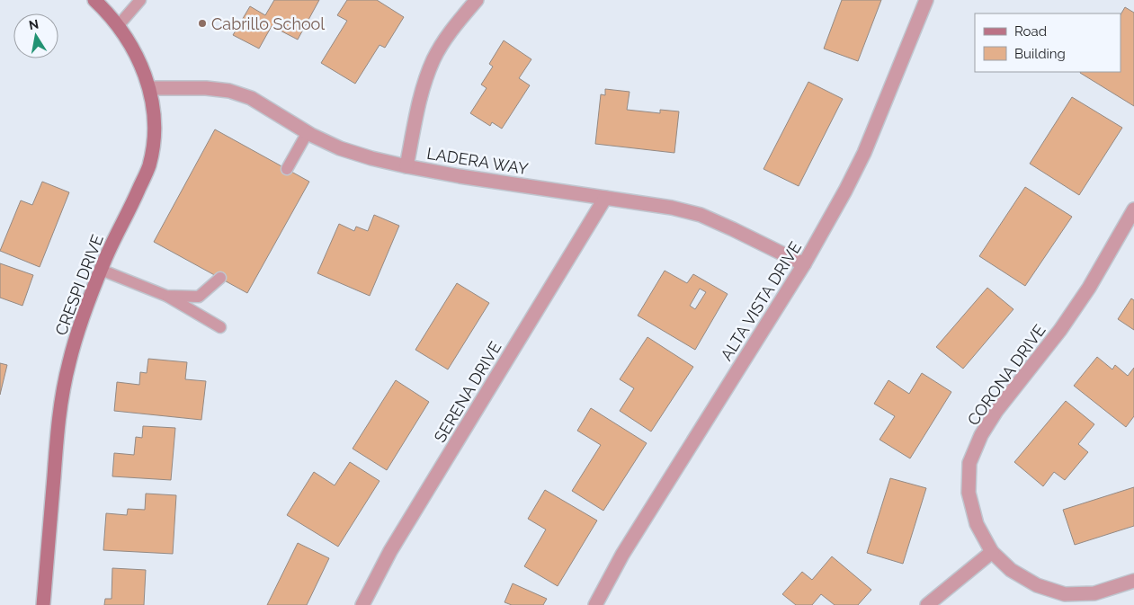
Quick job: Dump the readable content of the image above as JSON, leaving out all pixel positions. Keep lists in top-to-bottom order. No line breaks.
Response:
{"streets":{"street":["LADERA WAY","CRESPI DRIVE","ALTA VISTA DRIVE","CORONA DRIVE","SERENA DRIVE"]},"crossings":[["LADERA WAY","CRESPI DRIVE"],["LADERA WAY","ALTA VISTA DRIVE"],["LADERA WAY","SERENA DRIVE"]],"places":["Cabrillo School"],"legend":["Road","Building"],"north":"top"}
